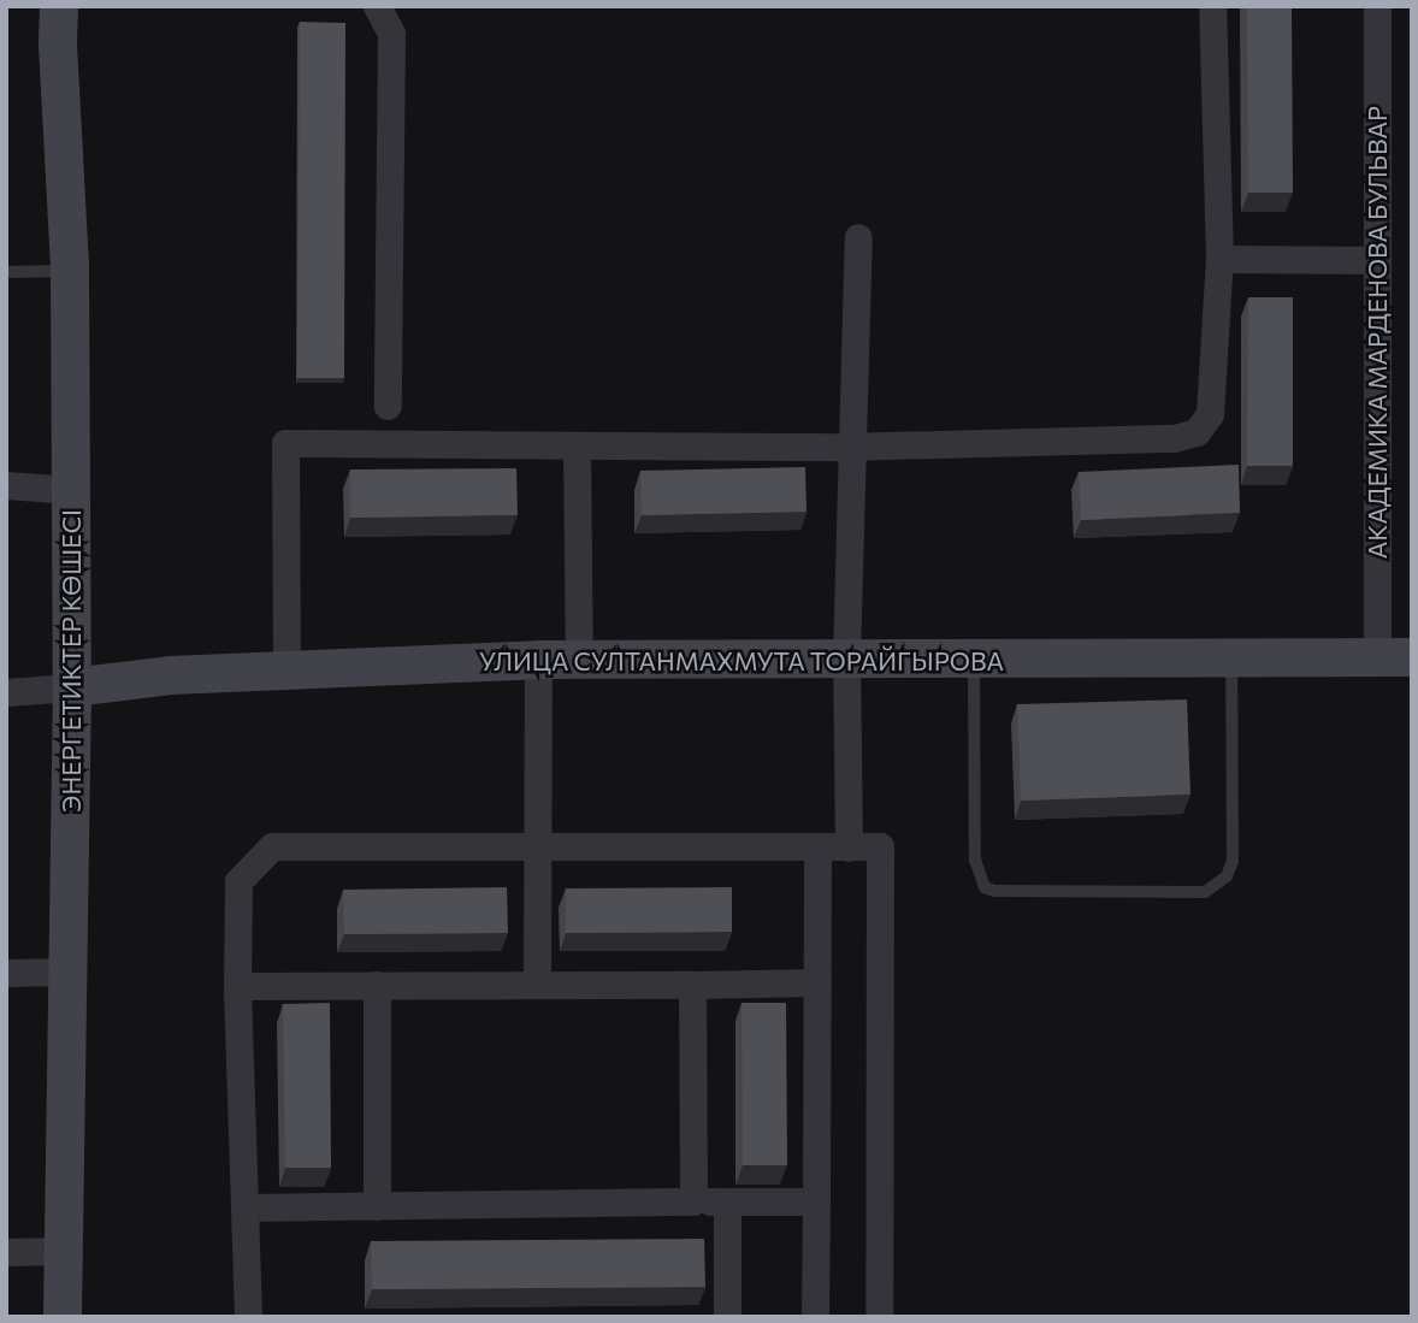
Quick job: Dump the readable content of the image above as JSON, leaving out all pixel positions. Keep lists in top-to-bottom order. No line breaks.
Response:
{"streets":{"main road":["ЭНЕРГЕТИКТЕР КӨШЕСІ","УЛИЦА СУЛТАНМАХМУТА ТОРАЙГЫРОВА"],"street":["АКАДЕМИКА МАРДЕНОВА БУЛЬВАР"]},"crossings":[["АКАДЕМИКА МАРДЕНОВА БУЛЬВАР","УЛИЦА СУЛТАНМАХМУТА ТОРАЙГЫРОВА"],["ЭНЕРГЕТИКТЕР КӨШЕСІ","УЛИЦА СУЛТАНМАХМУТА ТОРАЙГЫРОВА"]]}
